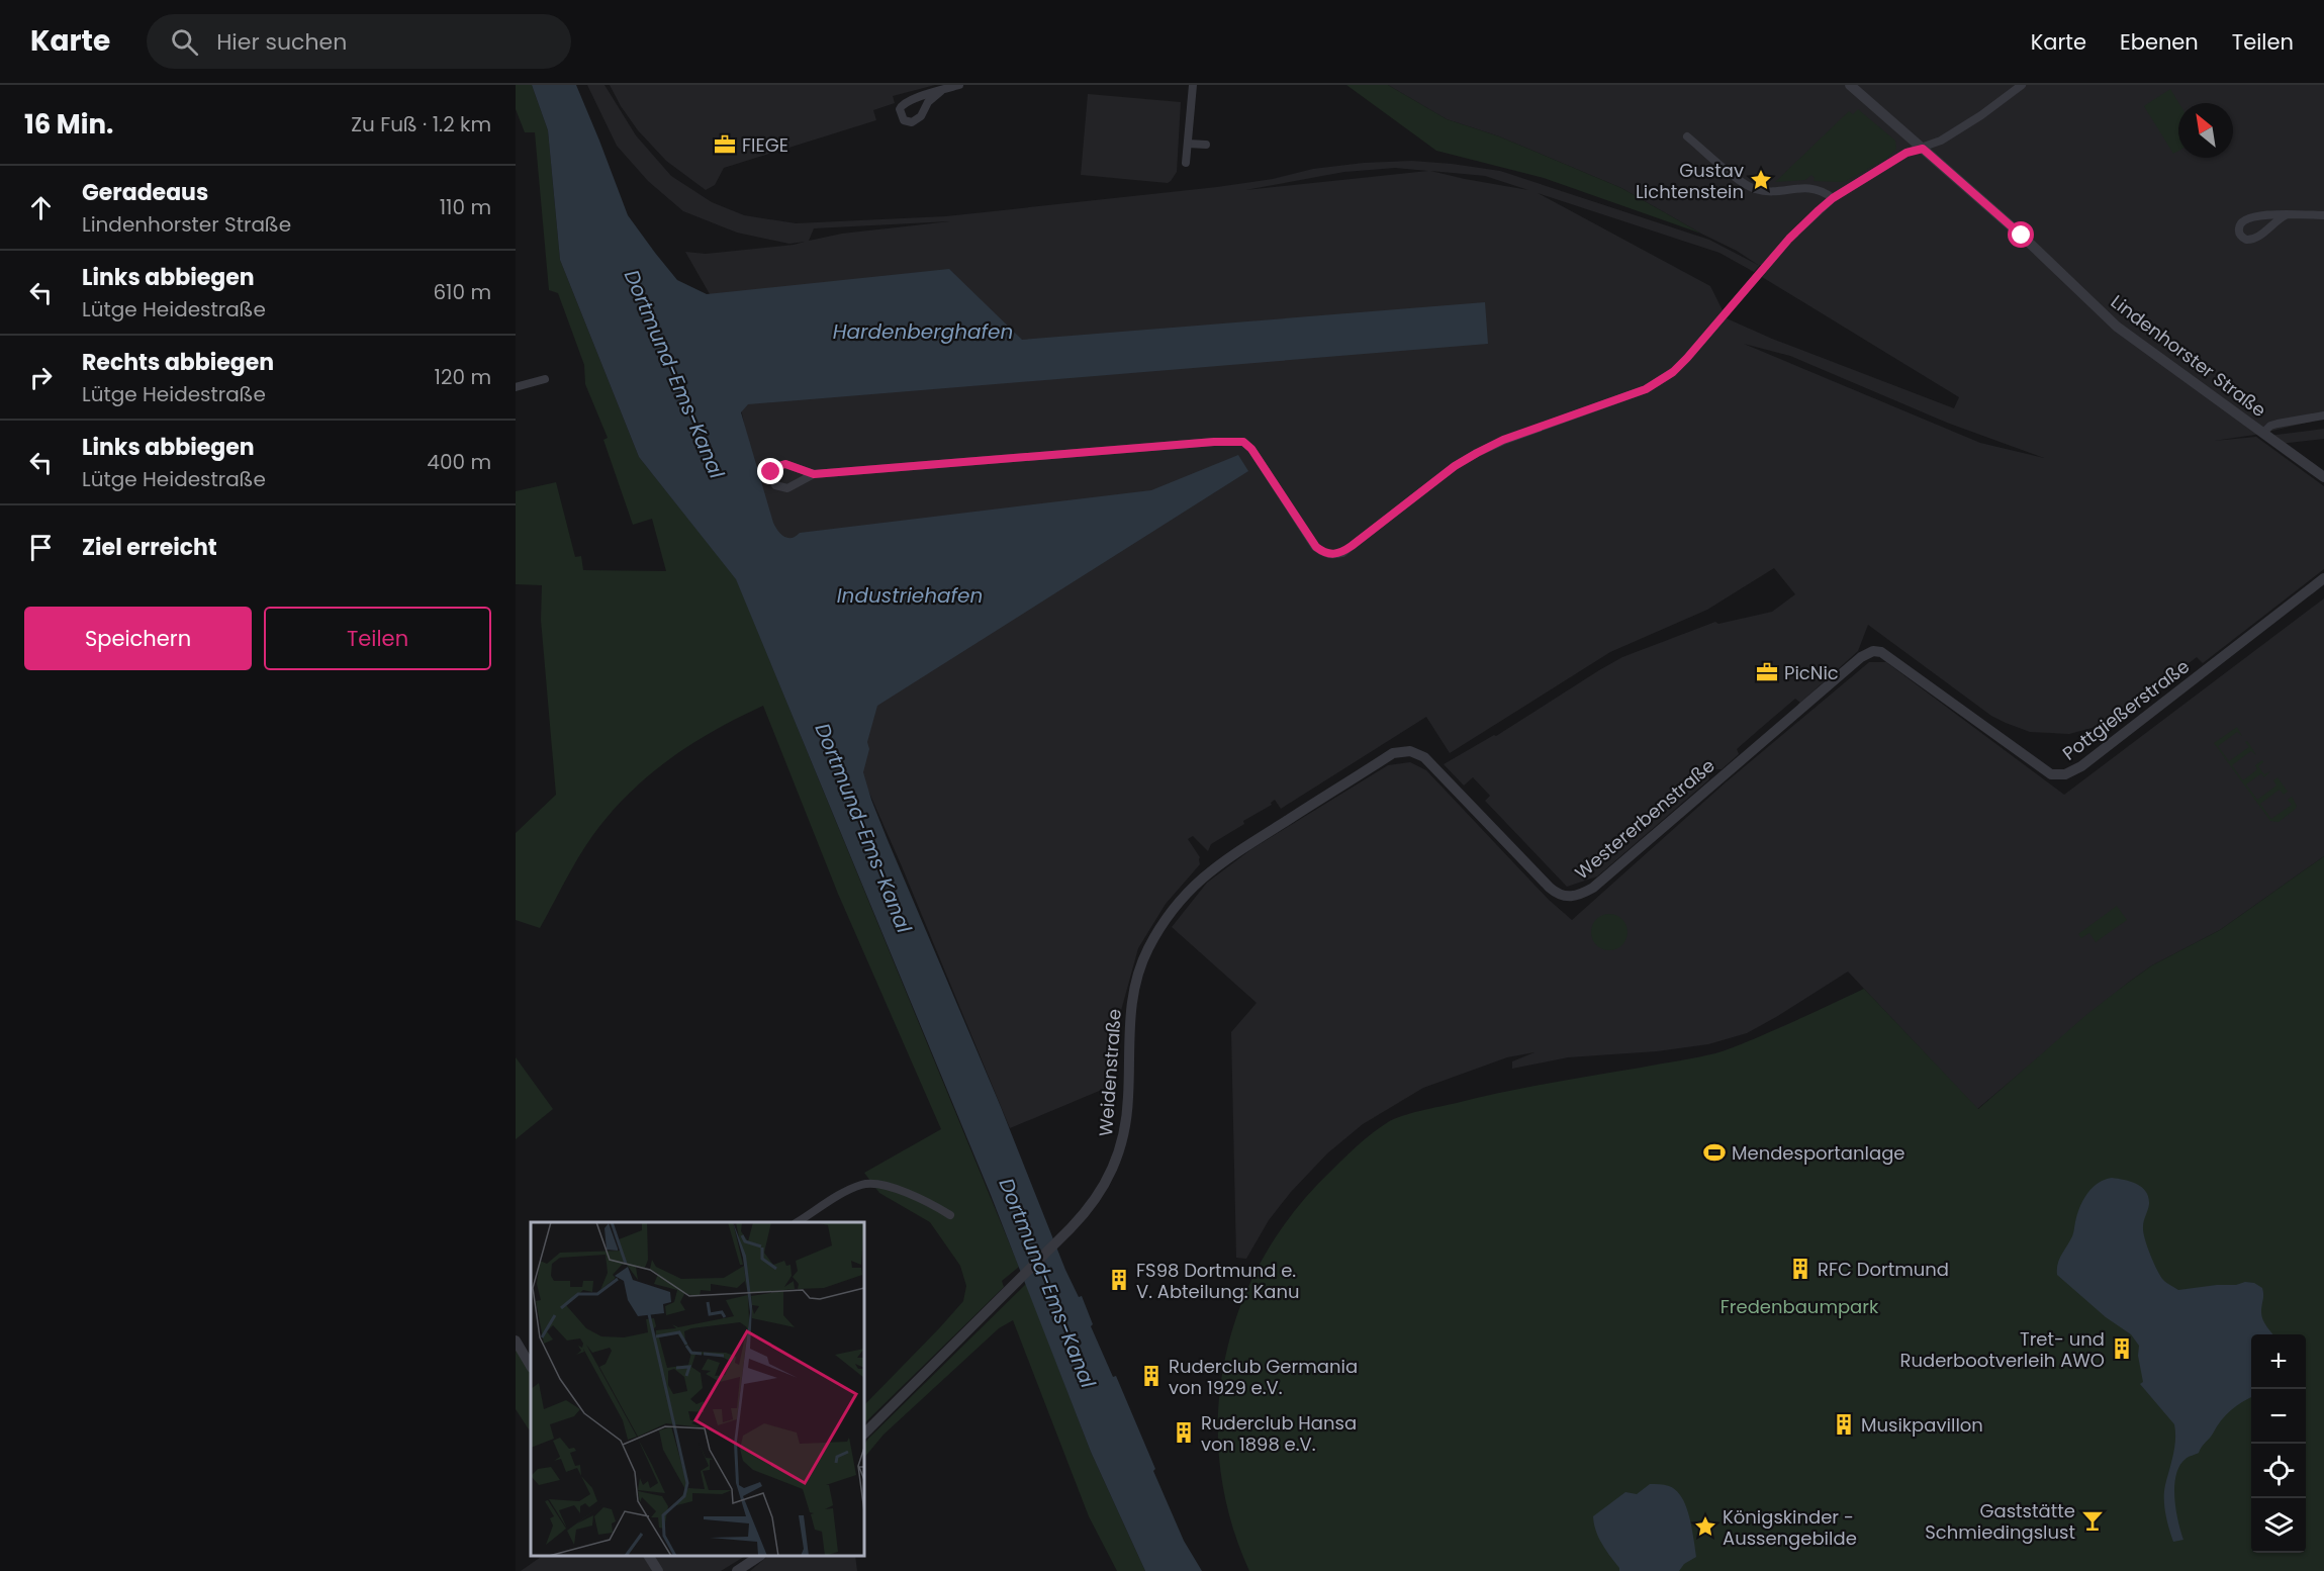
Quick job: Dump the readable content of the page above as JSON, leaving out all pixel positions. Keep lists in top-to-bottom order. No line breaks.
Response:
{"streets":{"street":["Lindenhorster Straße","Pottgießerstraße","Westererbenstraße","Weidenstraße"]},"crossings":[["Pottgießerstraße","Westererbenstraße"],["Westererbenstraße","Weidenstraße"]],"water":["Hardenberghafen","Dortmund-Ems-Kanal","Industriehafen"],"parks":["Fredenbaumpark"],"places":{"office":["FIEGE","PicNic"],"place":["Gustav Lichtenstein","Königskinder - Aussengebilde"],"sports":["Mendesportanlage"],"building":["RFC Dortmund","FS98 Dortmund e. V. Abteilung: Kanu","Tret- und Ruderbootverleih AWO","Ruderclub Germania von 1929 e.V.","Musikpavillon","Ruderclub Hansa von 1898 e.V."],"bar":["Gaststätte Schmiedingslust"]},"north":"top left","page":{"header":"Karte","search":"Hier suchen","nav":["Karte","Ebenen","Teilen"],"heading":["16 Min.","Zu Fuß · 1.2 km"],"list":[["Geradeaus","Lindenhorster Straße","110 m"],["Links abbiegen","Lütge Heidestraße","610 m"],["Rechts abbiegen","Lütge Heidestraße","120 m"],["Links abbiegen","Lütge Heidestraße","400 m"],"Ziel erreicht"],"buttons":["Speichern","Teilen"],"map_buttons":["+","−"]}}
